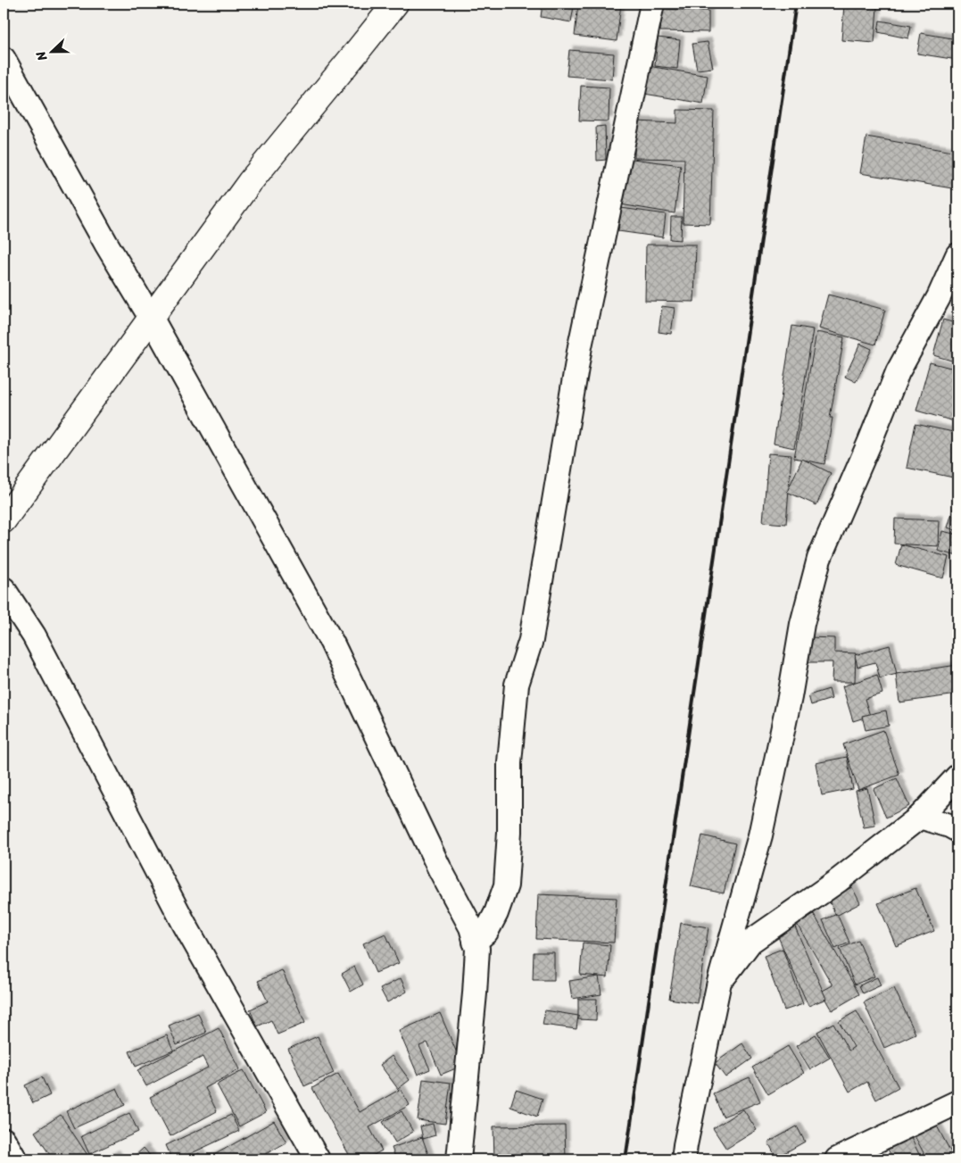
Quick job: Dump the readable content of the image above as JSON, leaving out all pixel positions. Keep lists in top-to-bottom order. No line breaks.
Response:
{"north":"left"}
